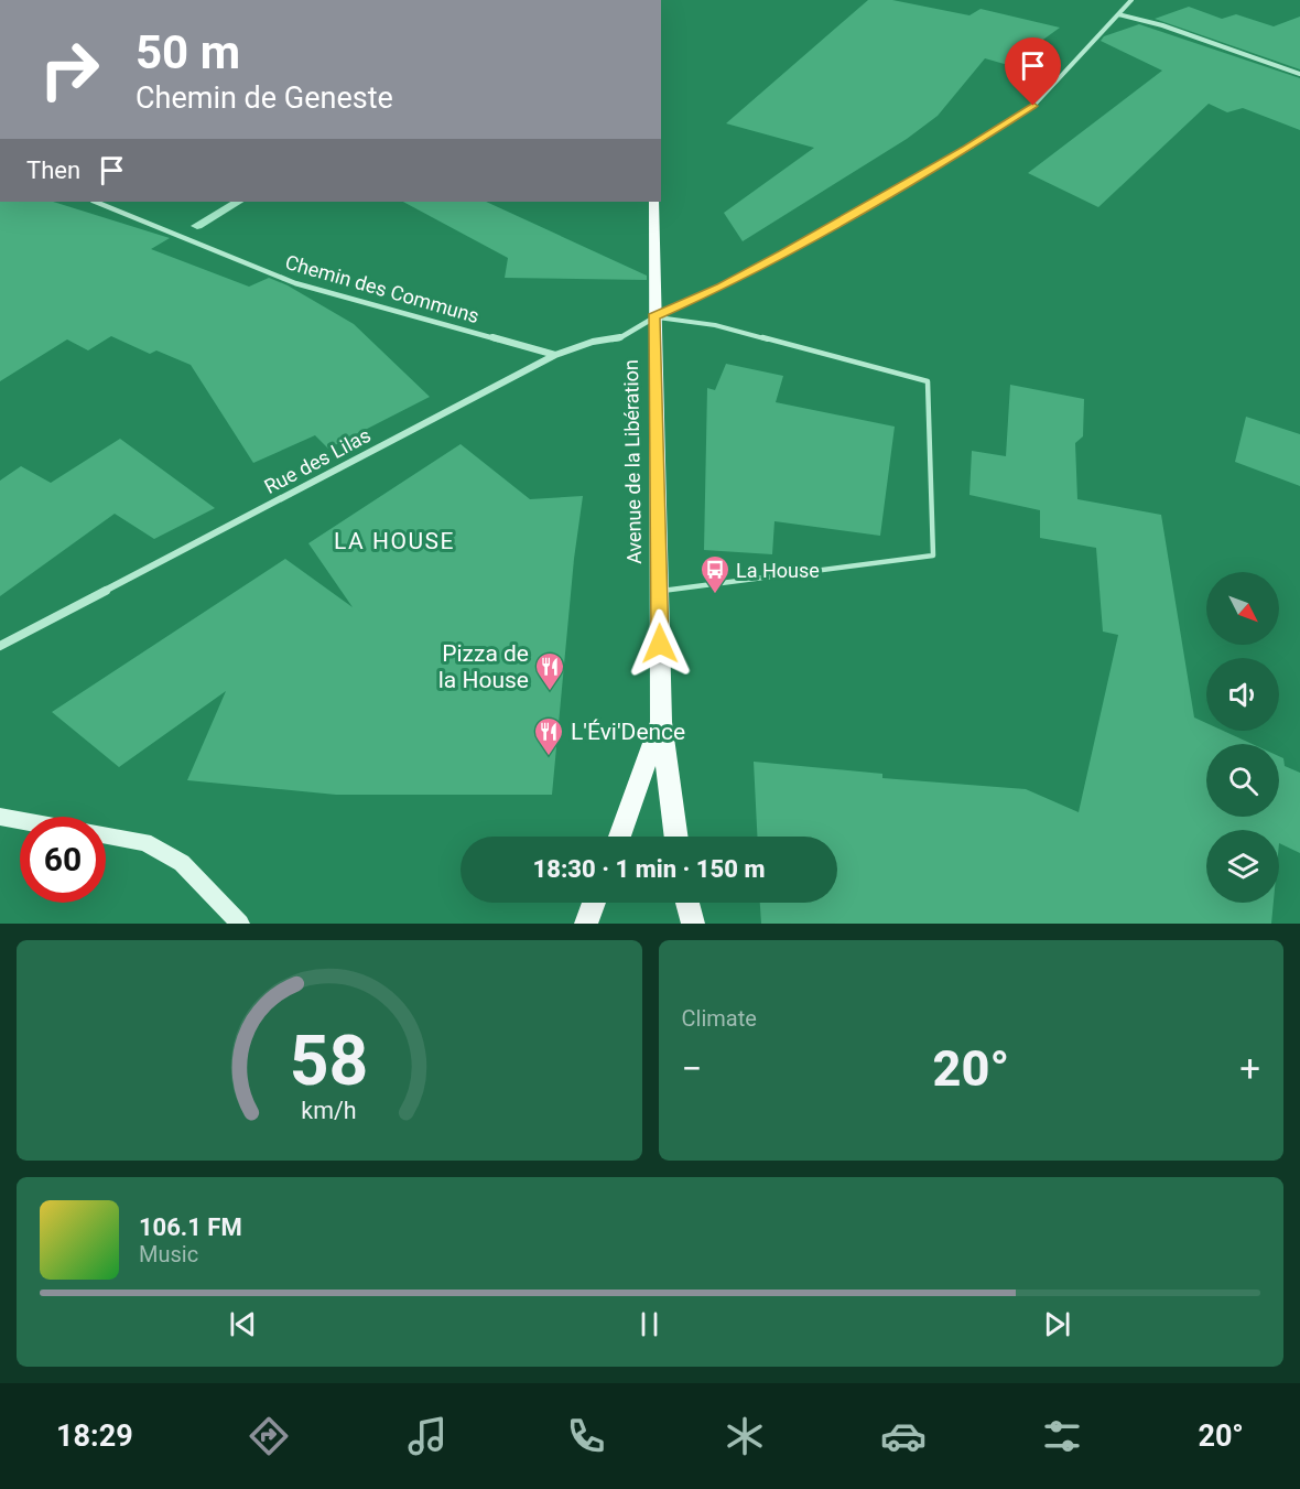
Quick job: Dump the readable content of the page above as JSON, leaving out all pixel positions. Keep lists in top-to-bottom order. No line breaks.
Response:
{"streets":{"main road":["Avenue de la Libération"],"street":["Chemin des Communs","Rue des Lilas"]},"crossings":[["Chemin des Communs","Rue des Lilas"],["Rue des Lilas","Avenue de la Libération"]],"districts":["LA HOUSE"],"places":{"bus stop":["La House"],"restaurant":["Pizza de la House","L'Évi'Dence"]},"north":"bottom right","page":{"turn":["50 m","Chemin de Geneste"],"then":"Then","limit":"60","trip":"18:30 · 1 min · 150 m","tile":"Climate","heat":["−","20°","+"],"song":["106.1 FM","Music"],"tabs":["18:29","20°"],"gauge":["58","km/h"]}}
